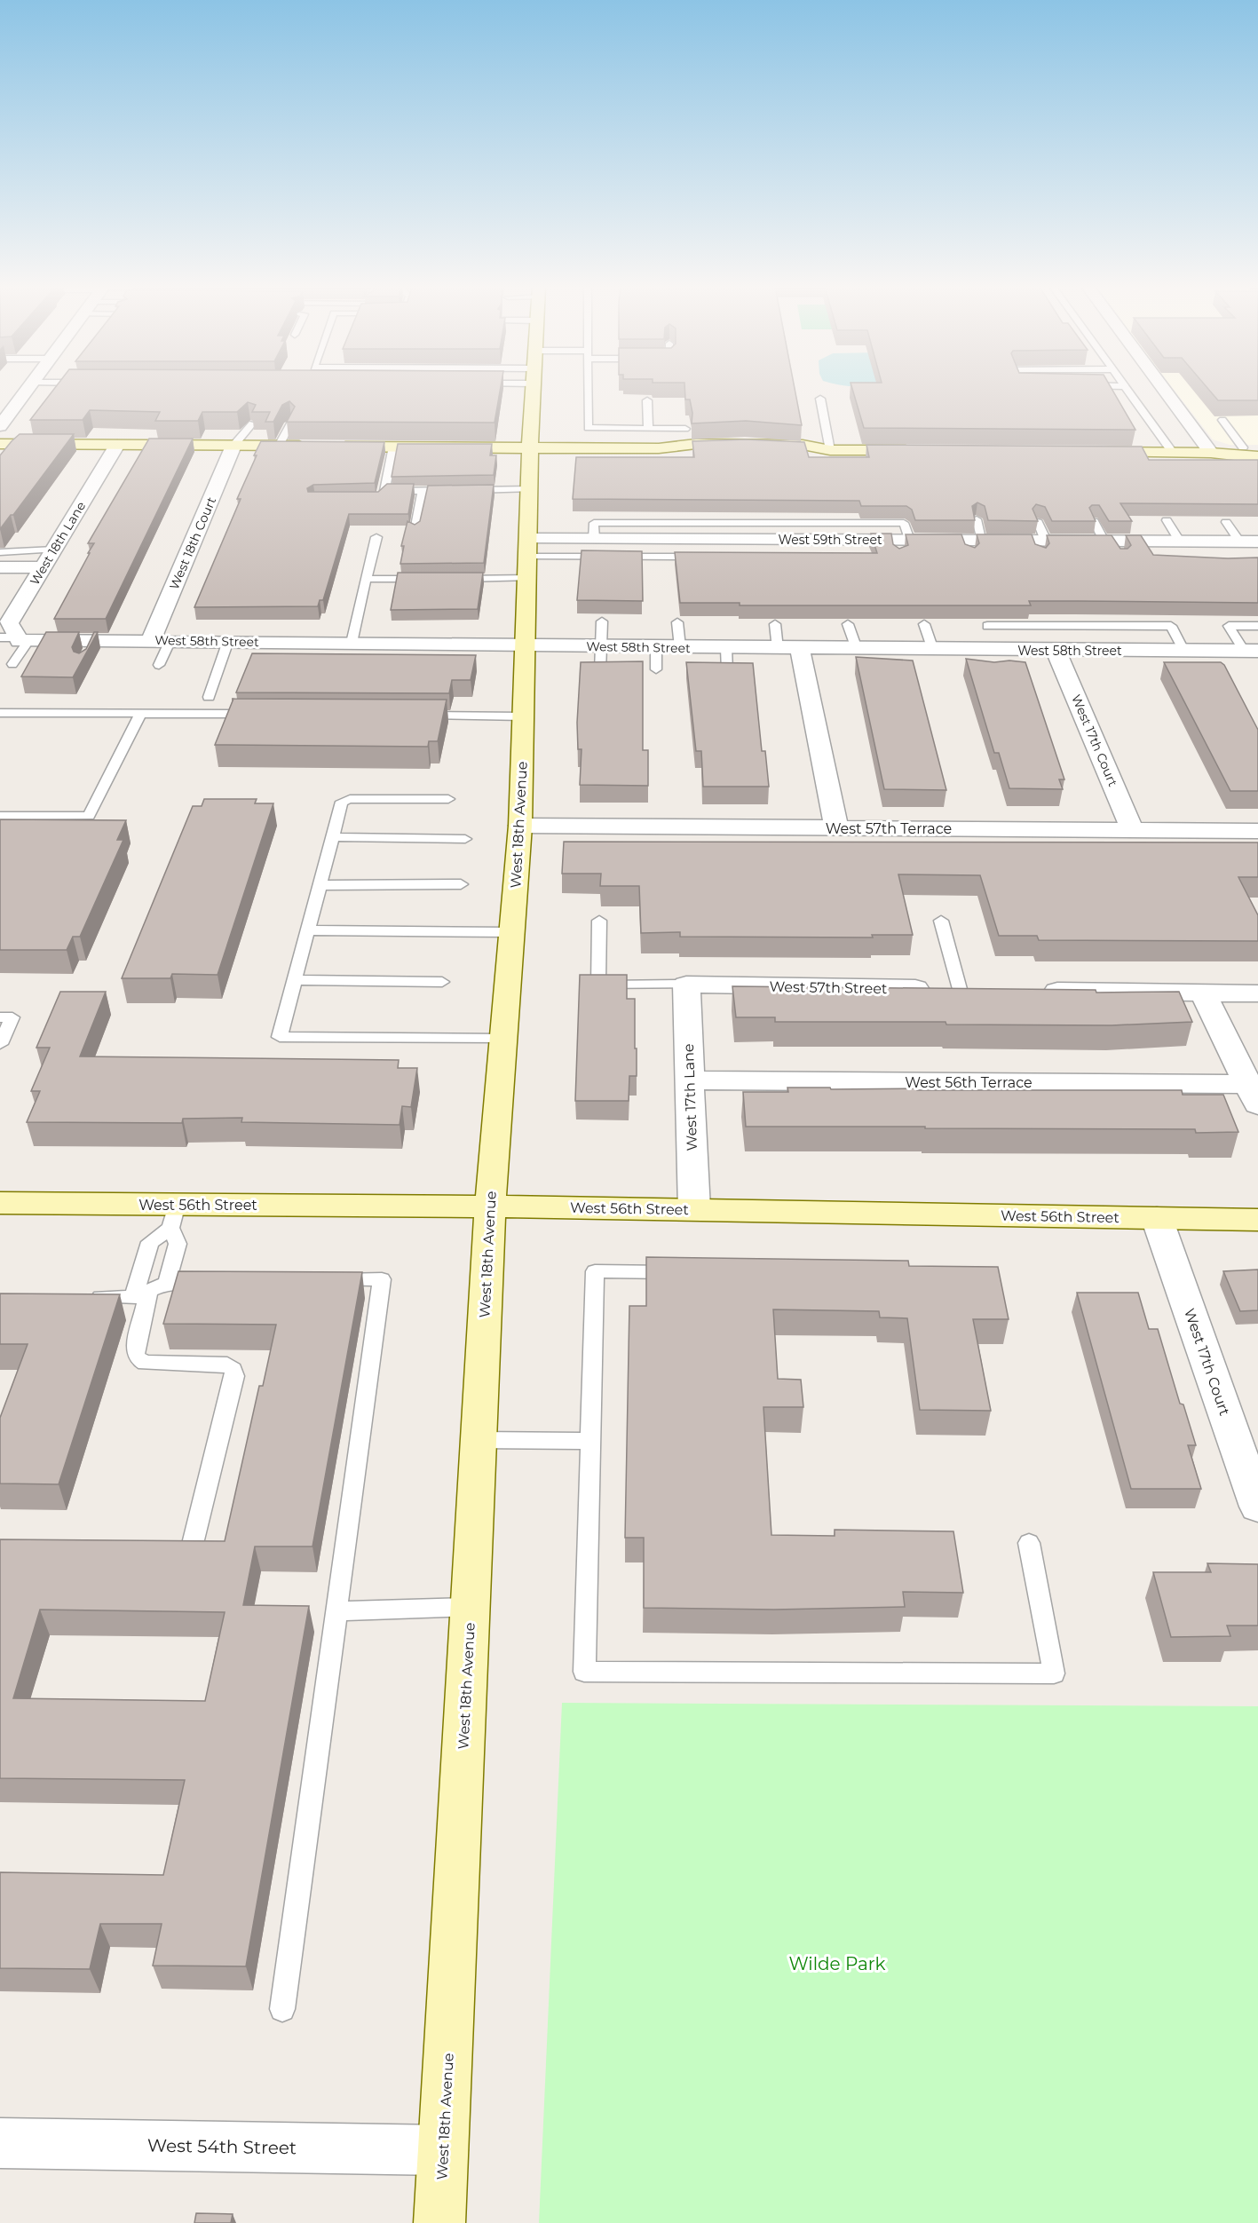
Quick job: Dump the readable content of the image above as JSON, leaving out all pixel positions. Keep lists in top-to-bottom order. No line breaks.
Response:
{"streets":{"street":["West 59th Street","West 18th Lane","West 18th Court","West 58th Street","West 17th Court","West 18th Avenue","West 57th Terrace","West 57th Street","West 56th Terrace","West 17th Lane","West 56th Street","West 54th Street"]},"crossings":[["West 59th Street","West 18th Avenue"],["West 18th Lane","West 58th Street"],["West 18th Court","West 58th Street"],["West 58th Street","West 17th Court"],["West 58th Street","West 18th Avenue"],["West 17th Court","West 57th Terrace"],["West 17th Court","West 56th Street"],["West 18th Avenue","West 57th Terrace"],["West 18th Avenue","West 56th Street"],["West 18th Avenue","West 54th Street"],["West 57th Street","West 17th Lane"],["West 56th Terrace","West 17th Lane"],["West 17th Lane","West 56th Street"]],"parks":["Wilde Park"]}
